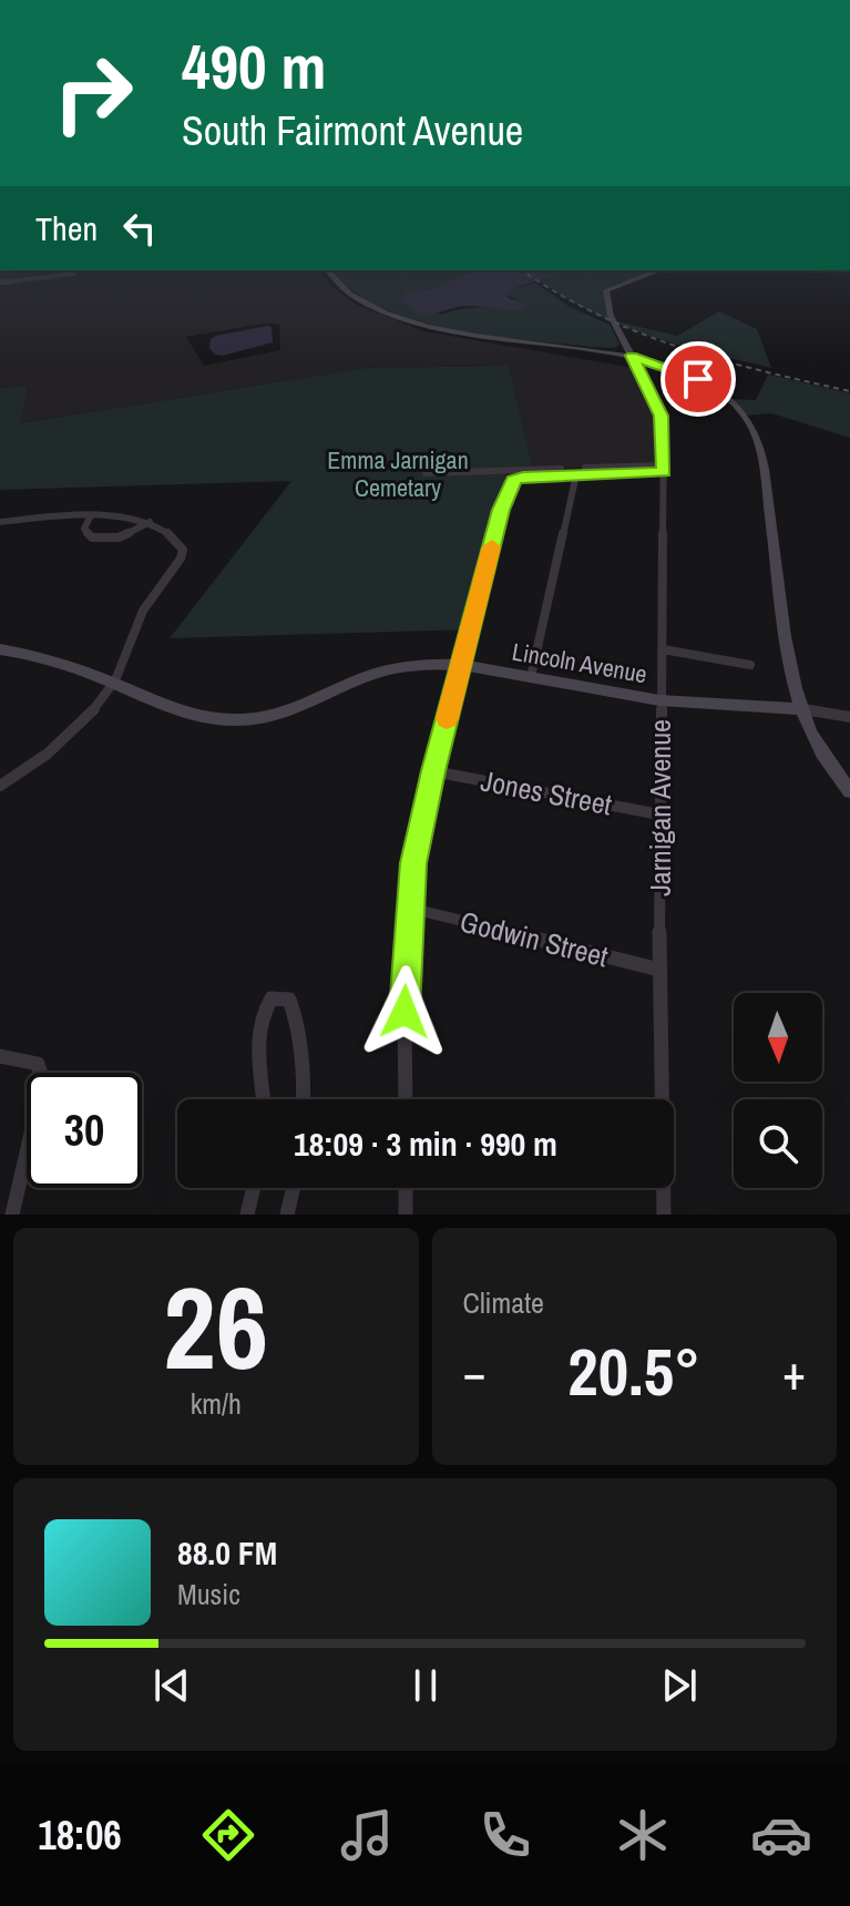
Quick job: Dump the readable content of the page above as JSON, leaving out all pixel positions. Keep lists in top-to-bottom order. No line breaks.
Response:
{"streets":{"main road":["Lincoln Avenue"],"street":["Jones Street","Jarnigan Avenue","Godwin Street"]},"crossings":[["Lincoln Avenue","Jarnigan Avenue"],["Jones Street","Jarnigan Avenue"],["Jarnigan Avenue","Godwin Street"]],"parks":["Emma Jarnigan Cemetary"],"north":"bottom","page":{"turn":["490 m","South Fairmont Avenue"],"then":"Then","limit":"30","trip":"18:09 · 3 min · 990 m","tile":[["26","km/h"],"Climate"],"heat":["−","20.5°","+"],"song":["88.0 FM","Music"],"tabs":"18:06"}}
